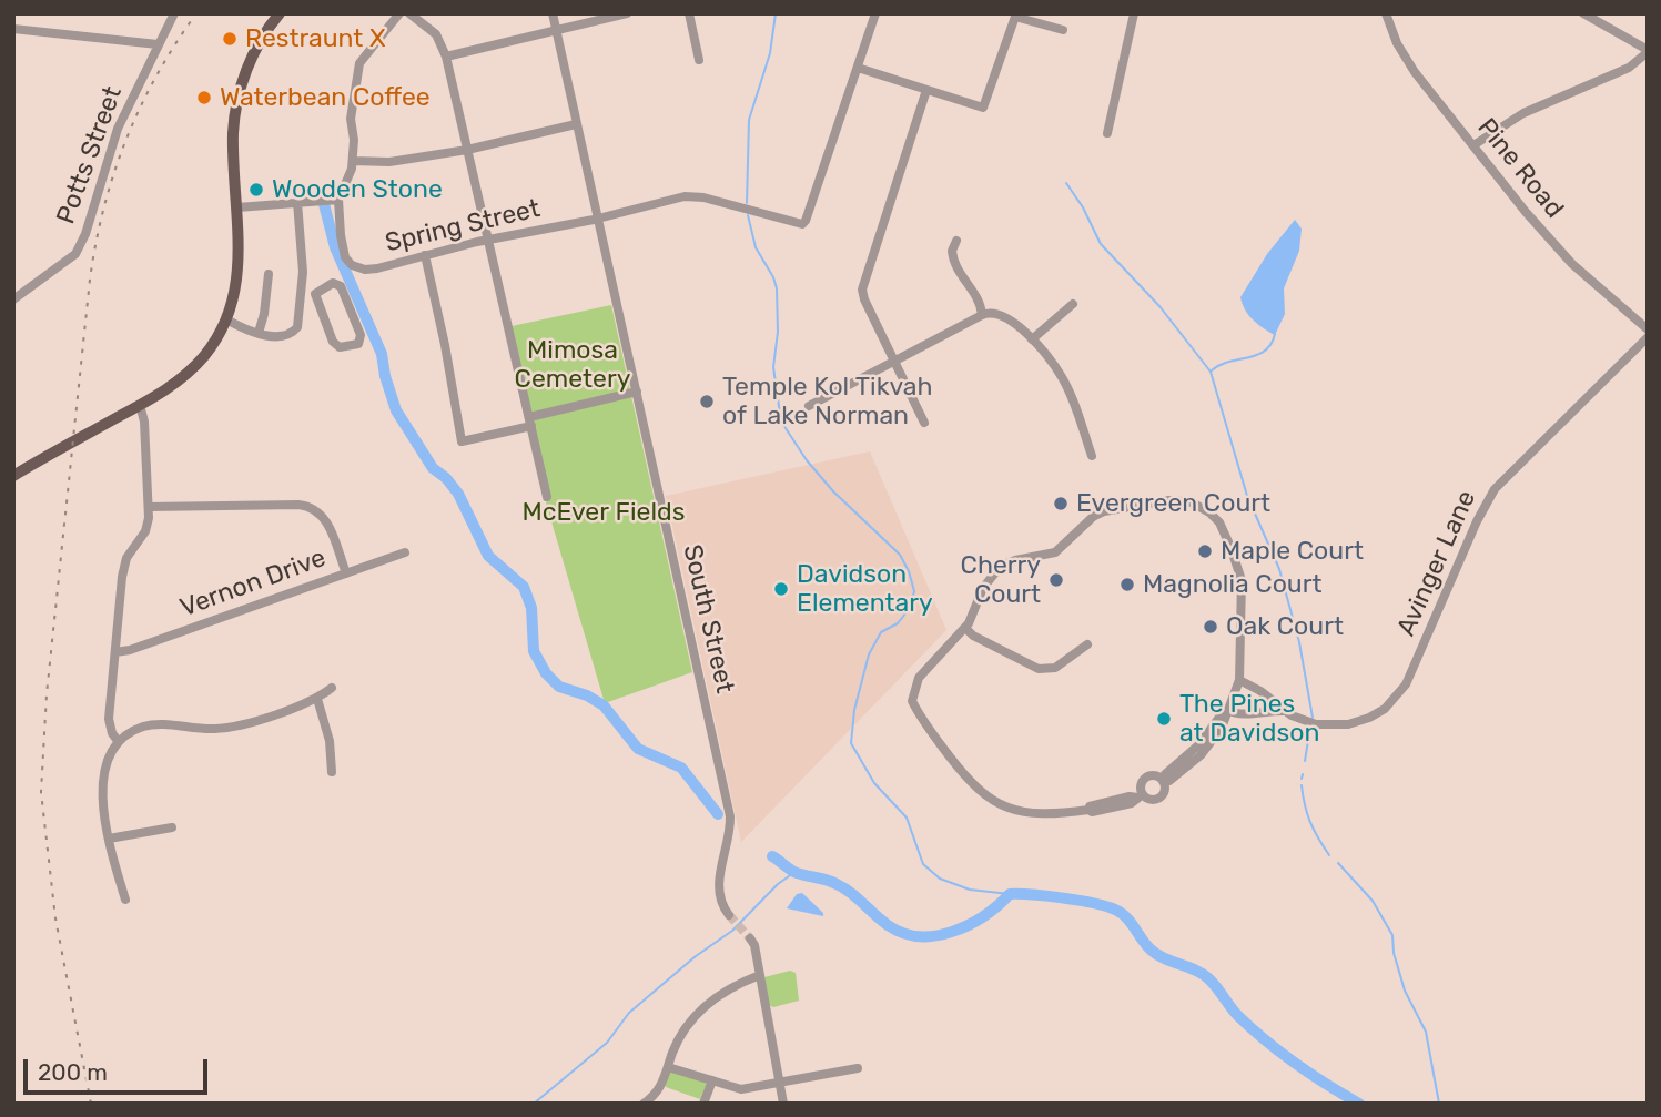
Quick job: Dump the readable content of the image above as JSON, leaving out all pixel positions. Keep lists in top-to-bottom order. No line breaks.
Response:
{"streets":{"street":["Potts Street","Pine Road","Spring Street","Avinger Lane","Vernon Drive","South Street"]},"crossings":[["Spring Street","South Street"]],"parks":["Mimosa Cemetery","McEver Fields"],"places":["Restraunt X","Waterbean Coffee","Wooden Stone","Temple Kol Tikvah of Lake Norman","Evergreen Court","Maple Court","Cherry Court","Magnolia Court","Davidson Elementary","Oak Court","The Pines at Davidson"],"scale_bar":"200 m"}
